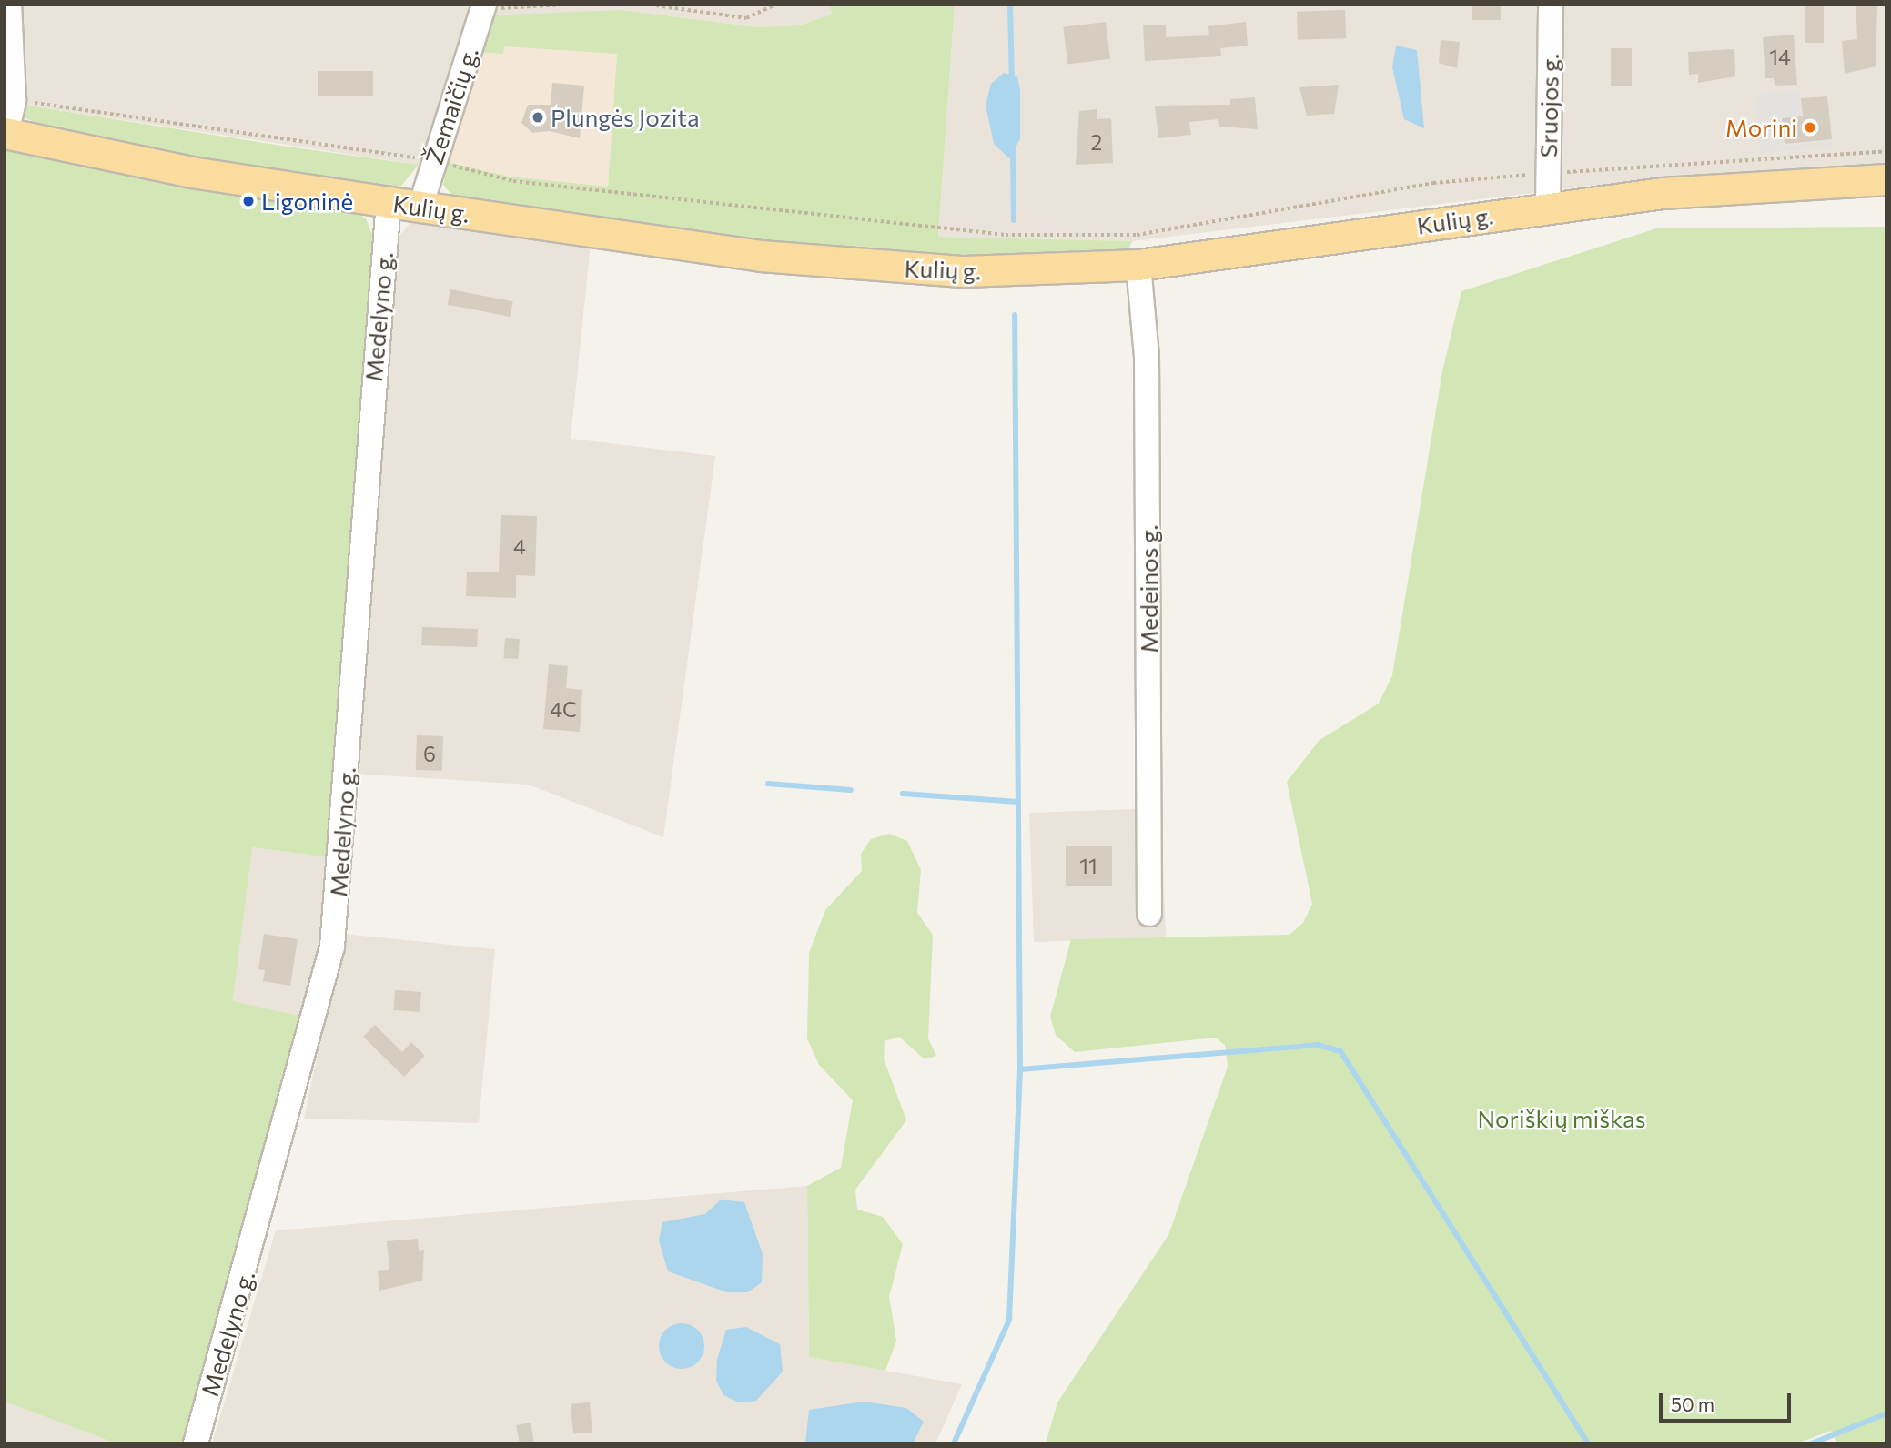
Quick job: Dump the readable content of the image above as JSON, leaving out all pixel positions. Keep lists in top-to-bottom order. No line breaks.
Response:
{"streets":{"main road":["Kulių g."],"street":["Žemaičių g.","Sruojos g.","Medelyno g.","Medeinos g."]},"crossings":[["Žemaičių g.","Kulių g."],["Sruojos g.","Kulių g."],["Kulių g.","Medelyno g."],["Kulių g.","Medeinos g."]],"parks":["Noriškių miškas"],"places":["Plungės Jozita","Morini","Ligoninė"],"house_numbers":["14","2","4","4C","6","11"],"scale_bar":"50 m"}
